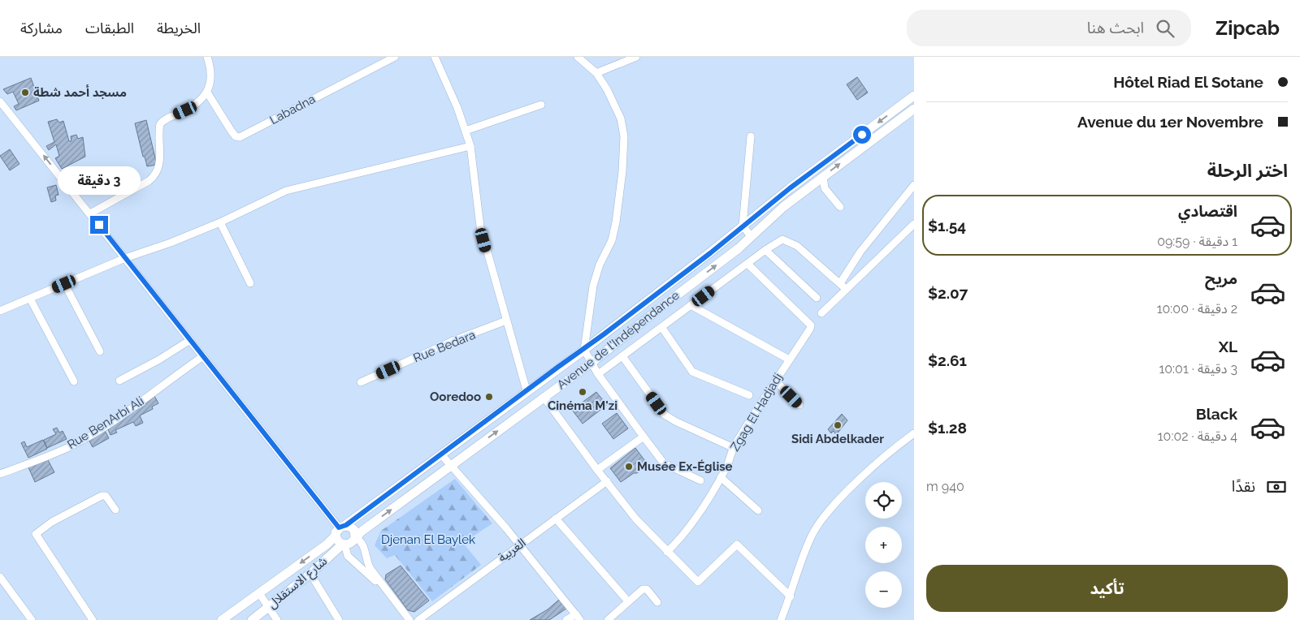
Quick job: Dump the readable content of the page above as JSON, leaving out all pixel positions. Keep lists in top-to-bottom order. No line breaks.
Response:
{"streets":{"main road":["Avenue de l'Indépendance","شارع الاستقلال"],"street":["Labadna","Rue Bedara","Zgag El Hadjadj","Rue BenArbi Ali","الغربية"]},"crossings":[["Avenue de l'Indépendance","شارع الاستقلال"]],"parks":["Djenan El Baylek"],"places":["مسجد أحمد شطة","Cinéma M'zi","Ooredoo","Sidi Abdelkader","Musée Ex-Église"],"page":{"header":"Zipcab","search":"ابحث هنا","nav":["الخريطة","الطبقات","مشاركة"],"banner":["Hôtel Riad El Sotane","Avenue du 1er Novembre"],"heading":"اختر الرحلة","bubble":"3 دقيقة","list":[{"name":"اقتصادي","note":"1 دقيقة · 09:59","value":"$1.54"},{"name":"مريح","note":"2 دقيقة · 10:00","value":"$2.07"},{"name":"XL","note":"3 دقيقة · 10:01","value":"$2.61"},{"name":"Black","note":"4 دقيقة · 10:02","value":"$1.28"}],"pay":["نقدًا","940 m"],"map_buttons":["+","−"],"buttons":"تأكيد"}}
